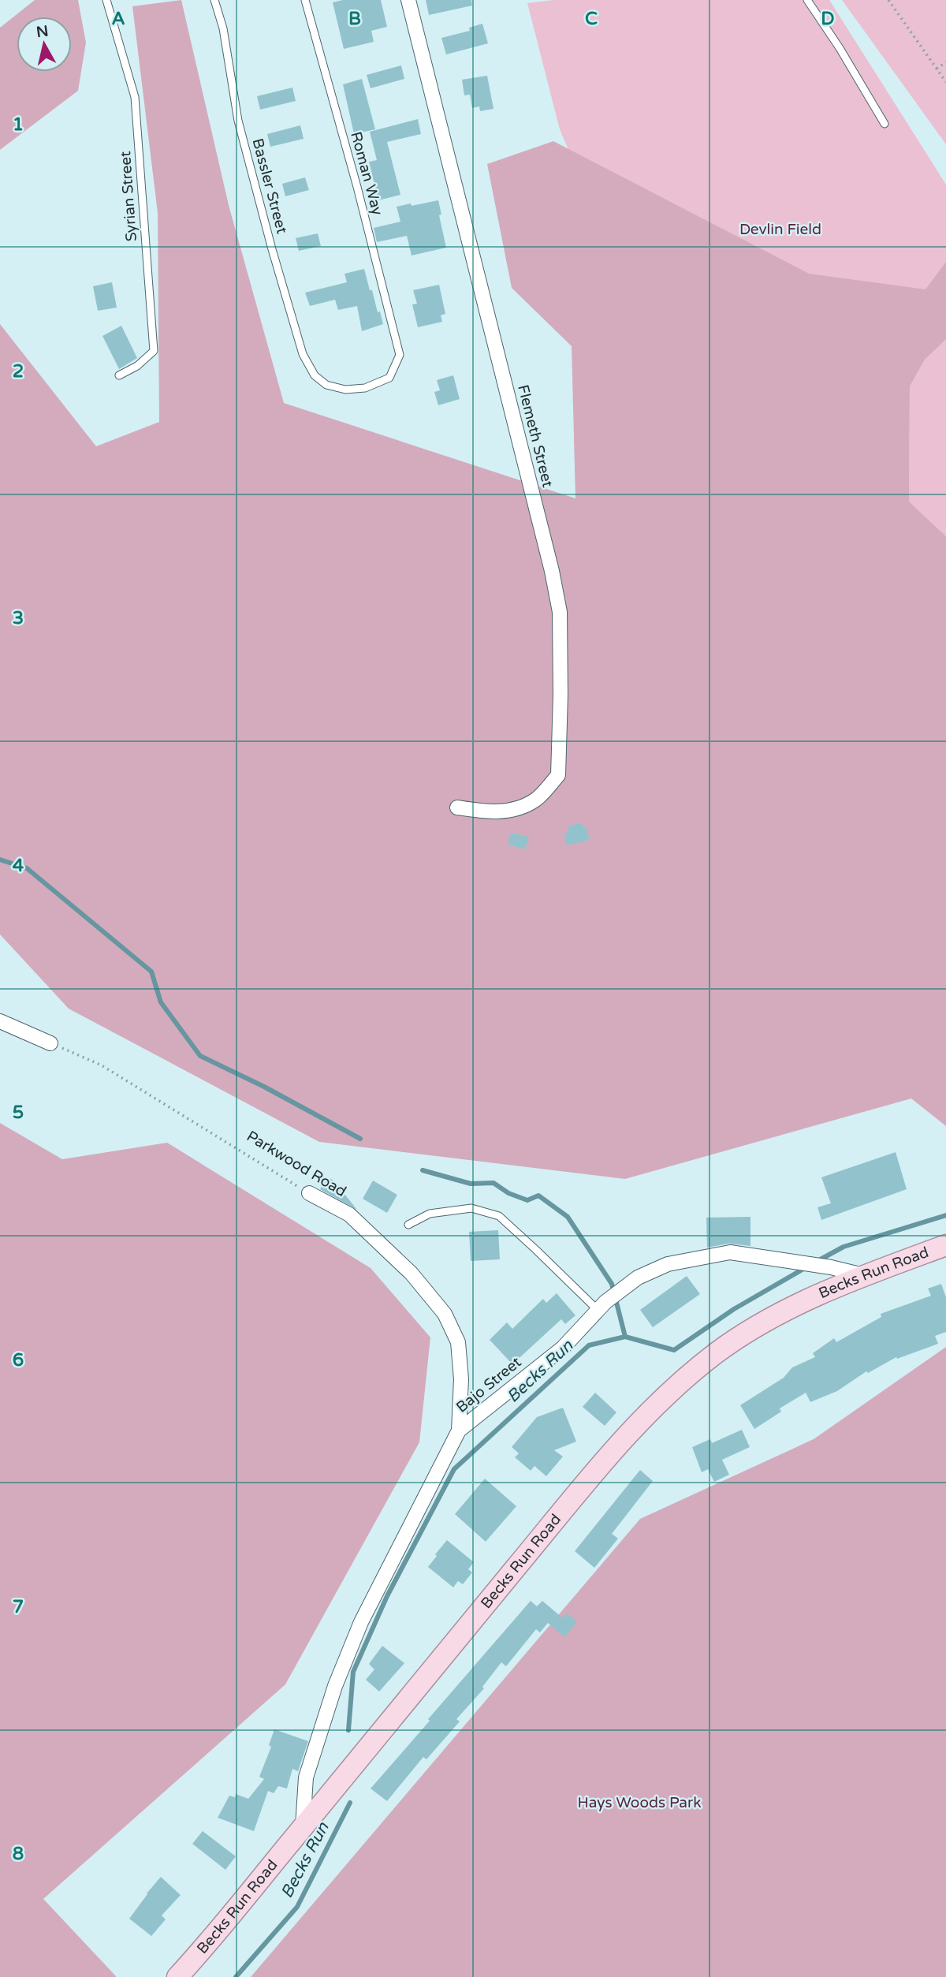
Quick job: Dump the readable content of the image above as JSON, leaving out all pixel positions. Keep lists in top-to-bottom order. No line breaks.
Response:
{"streets":{"main road":["Becks Run Road"],"street":["Flemeth Street","Parkwood Road","Bajo Street"],"lane":["Roman Way","Bassler Street","Syrian Street"]},"crossings":[["Roman Way","Bassler Street"],["Parkwood Road","Bajo Street"],["Becks Run Road","Bajo Street"]],"water":["Becks Run"],"parks":["Devlin Field","Hays Woods Park"],"north":"top","grid":{"columns":["A","B","C","D"],"rows":["1","2","3","4","5","6","7","8"]}}
